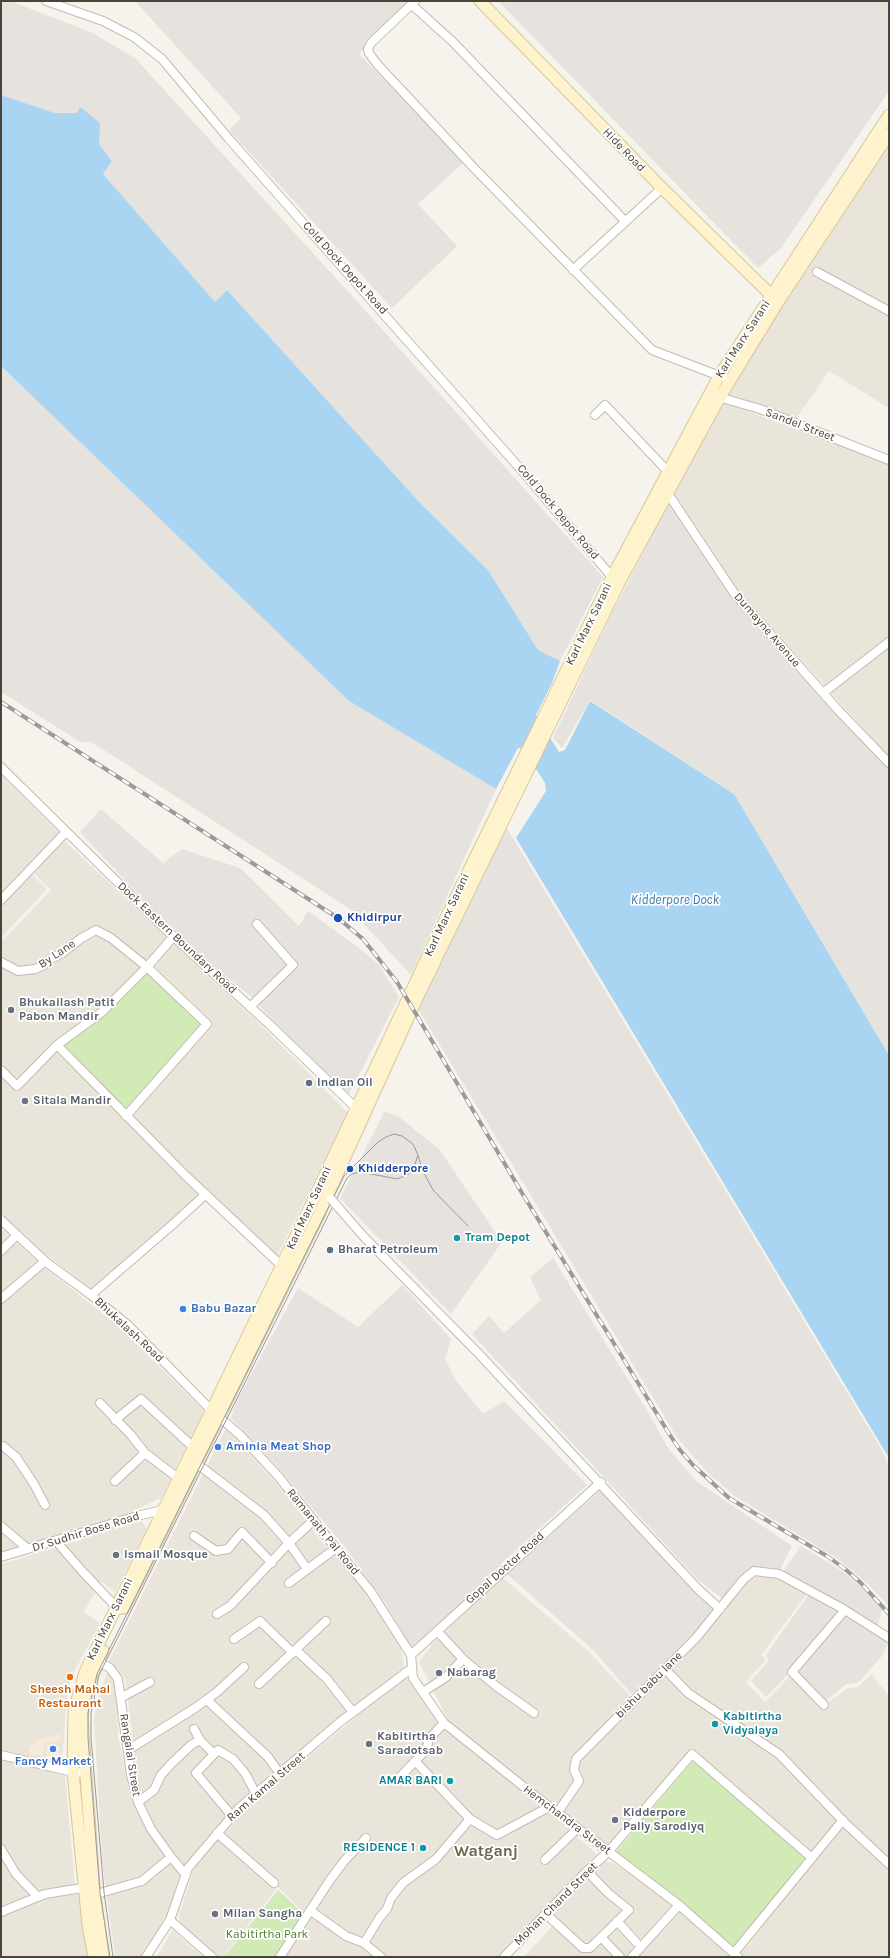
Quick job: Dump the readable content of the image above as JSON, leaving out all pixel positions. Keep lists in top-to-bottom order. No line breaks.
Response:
{"streets":{"main road":["Hide Road","Karl Marx Sarani"],"street":["Cold Dock Depot Road","Sandel Street","Dumayne Avenue","Dock Eastern Boundary Road","By Lane","Bhukalash Road","Dr Sudhir Bose Road","Ramanath Pal Road","Gopal Doctor Road","bishu babu lane","Rangalal Street","Ram Kamal Street","Hemchandra Street","Mohan Chand Street"]},"crossings":[["Hide Road","Karl Marx Sarani"],["Cold Dock Depot Road","Karl Marx Sarani"],["Karl Marx Sarani","Sandel Street"],["Karl Marx Sarani","Dumayne Avenue"],["Karl Marx Sarani","Dock Eastern Boundary Road"],["Karl Marx Sarani","Bhukalash Road"],["Karl Marx Sarani","Dr Sudhir Bose Road"],["Karl Marx Sarani","Ramanath Pal Road"],["Karl Marx Sarani","Rangalal Street"],["Bhukalash Road","Ramanath Pal Road"],["Ramanath Pal Road","Gopal Doctor Road"],["Ramanath Pal Road","Ram Kamal Street"],["Ramanath Pal Road","Hemchandra Street"],["bishu babu lane","Hemchandra Street"],["Rangalal Street","Ram Kamal Street"],["Ram Kamal Street","Hemchandra Street"],["Hemchandra Street","Mohan Chand Street"]],"districts":["Watganj"],"water":["Kidderpore Dock"],"parks":["Kabitirtha Park"],"places":["Khidirpur","Bhukailash Patit Pabon Mandir","Indian Oil","Sitala Mandir","Khidderpore","Tram Depot","Bharat Petroleum","Babu Bazar","Aminia Meat Shop","Ismail Mosque","Nabarag","Sheesh Mahal Restaurant","Kabitirtha Vidyalaya","Kabitirtha Saradotsab","Fancy Market","AMAR BARI","Kidderpore Pally Sarodiyq","RESIDENCE 1","Milan Sangha"]}
